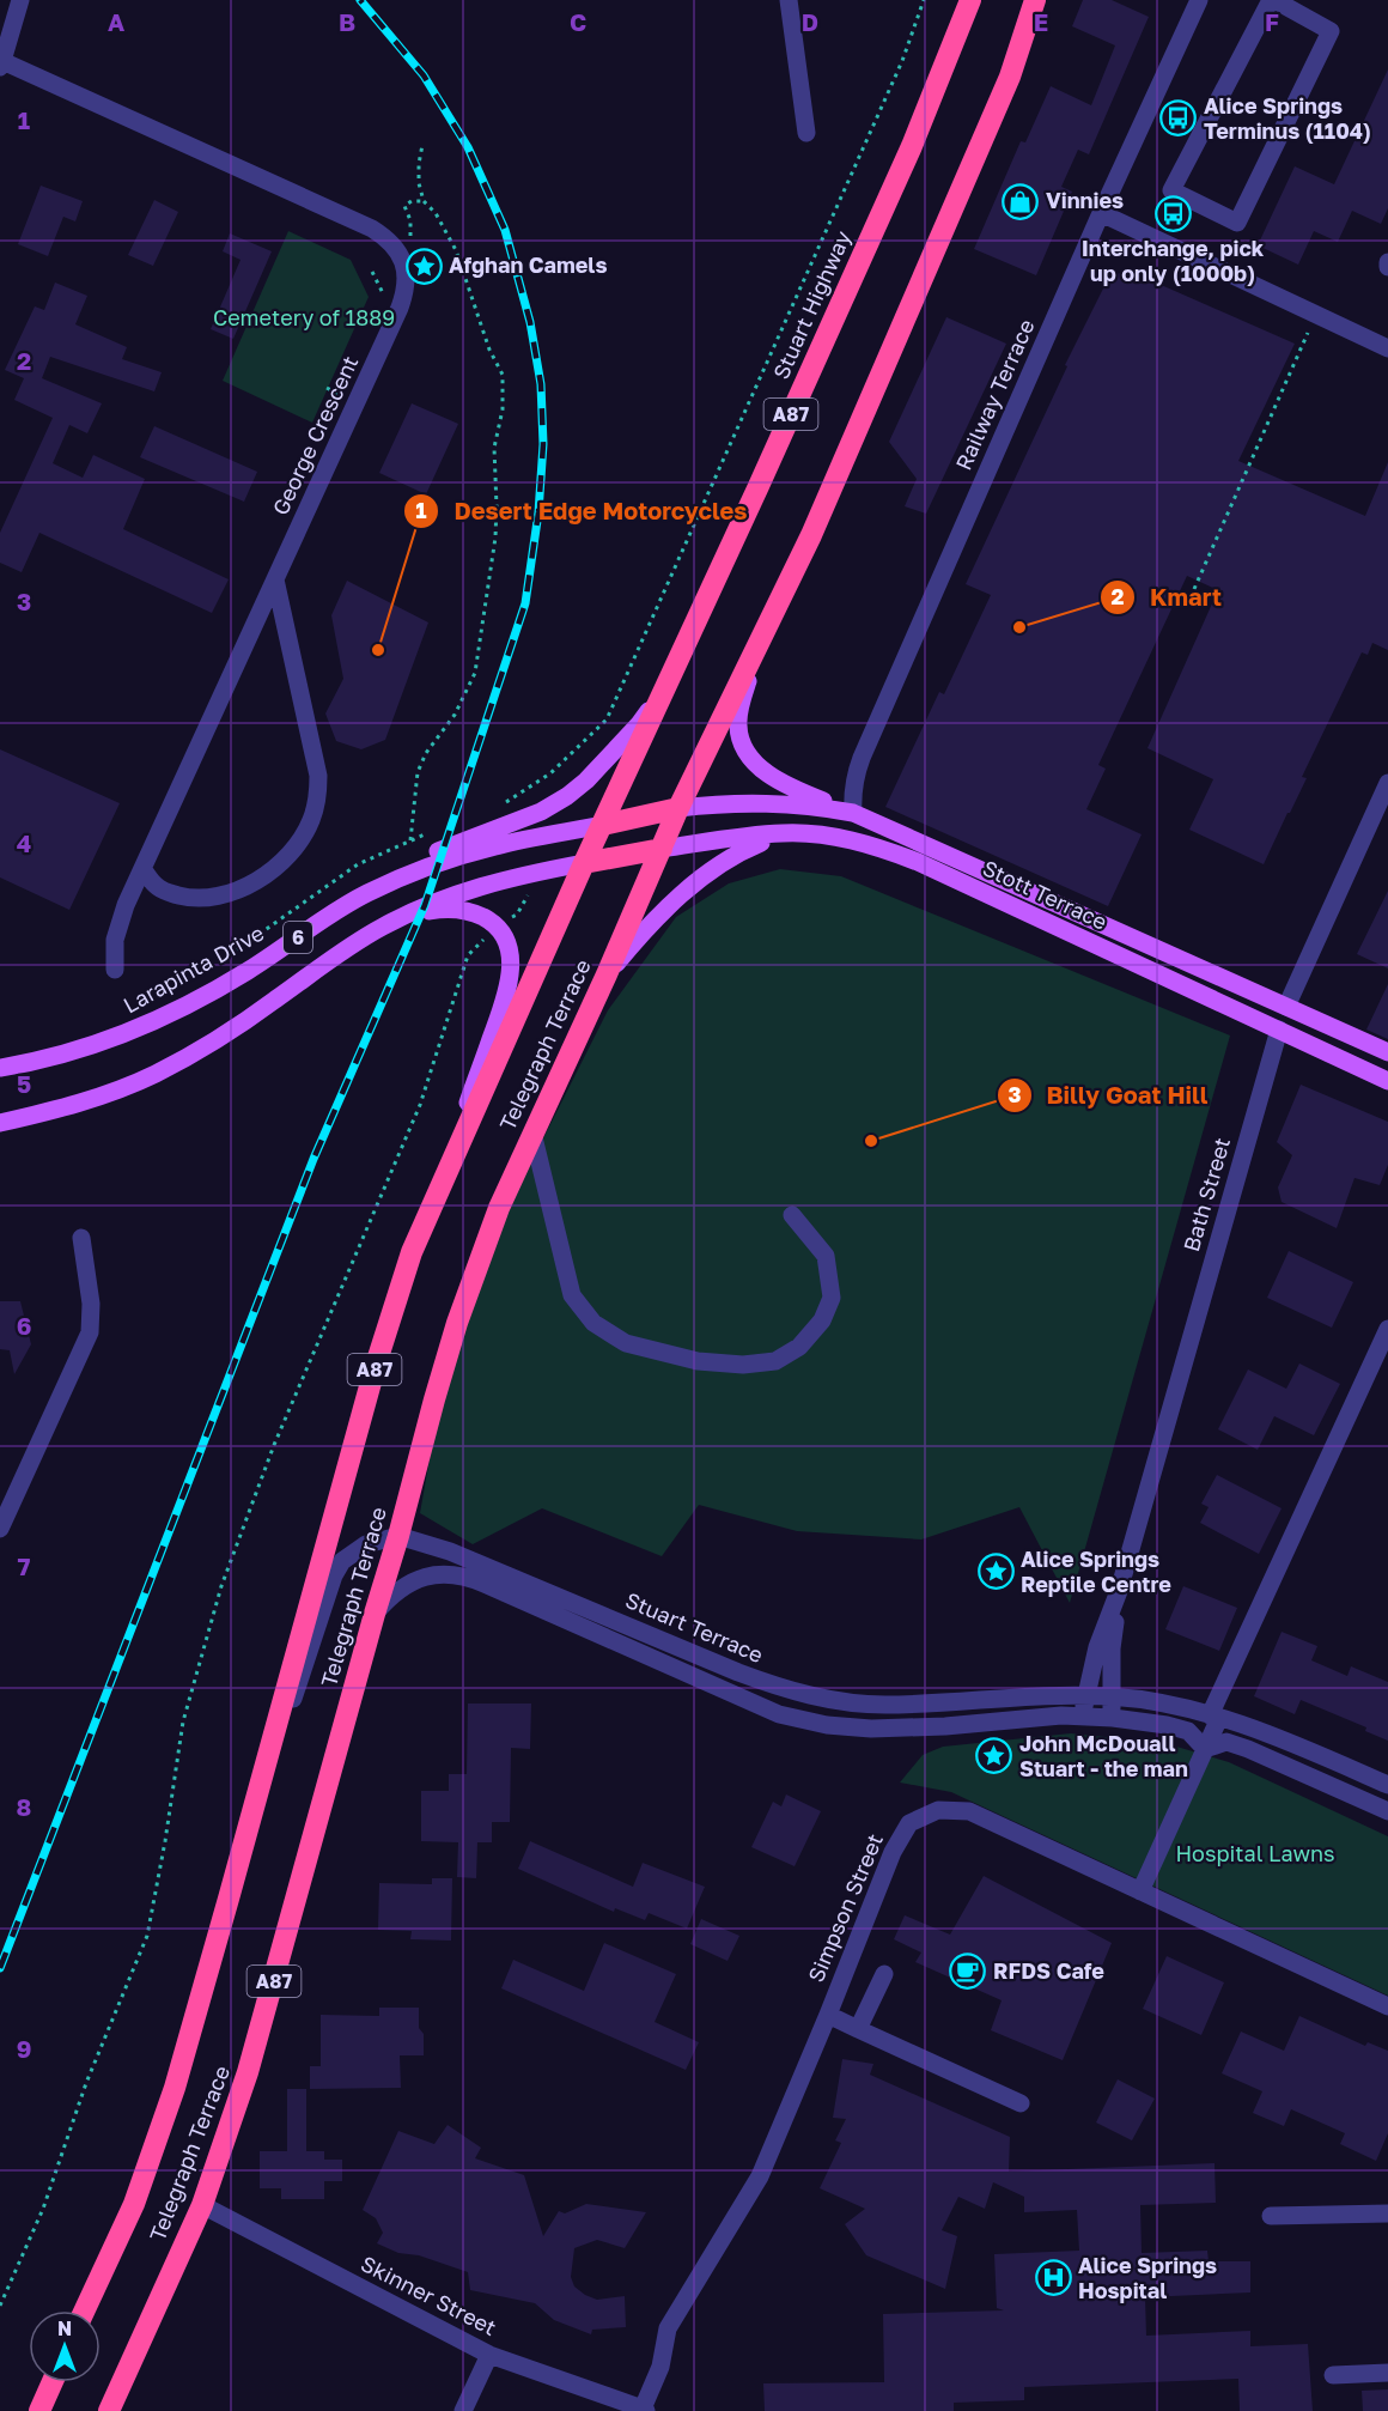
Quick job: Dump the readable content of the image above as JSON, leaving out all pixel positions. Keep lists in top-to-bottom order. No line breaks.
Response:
{"streets":{"highway":["Stuart Highway","A87","6","Telegraph Terrace"],"main road":["Stott Terrace","Larapinta Drive","Bath Street"],"street":["Railway Terrace","George Crescent","Stuart Terrace","Simpson Street","Skinner Street"]},"crossings":[["Stuart Highway","6"],["Stuart Highway","Larapinta Drive"],["Stuart Highway","Telegraph Terrace"],["Railway Terrace","Stott Terrace"],["A87","Stott Terrace"],["A87","6"],["A87","Telegraph Terrace"],["Stott Terrace","6"],["Stott Terrace","Telegraph Terrace"],["Stott Terrace","Bath Street"],["6","Larapinta Drive"],["6","Telegraph Terrace"],["Larapinta Drive","Telegraph Terrace"],["Telegraph Terrace","Stuart Terrace"],["Telegraph Terrace","Skinner Street"],["Bath Street","Stuart Terrace"],["Simpson Street","Skinner Street"]],"parks":["Cemetery of 1889","Hospital Lawns"],"places":{"bus stop":["Alice Springs Terminus (1104)","Interchange, pick up only (1000b)"],"shop":["Vinnies"],"place":["Afghan Camels","Alice Springs Reptile Centre","John McDouall Stuart - the man"],"other":["Kmart","Desert Edge Motorcycles","Billy Goat Hill"],"cafe":["RFDS Cafe"],"hospital":["Alice Springs Hospital"]},"north":"top","grid":{"columns":["A","B","C","D","E","F"],"rows":["1","2","3","4","5","6","7","8","9"]}}
